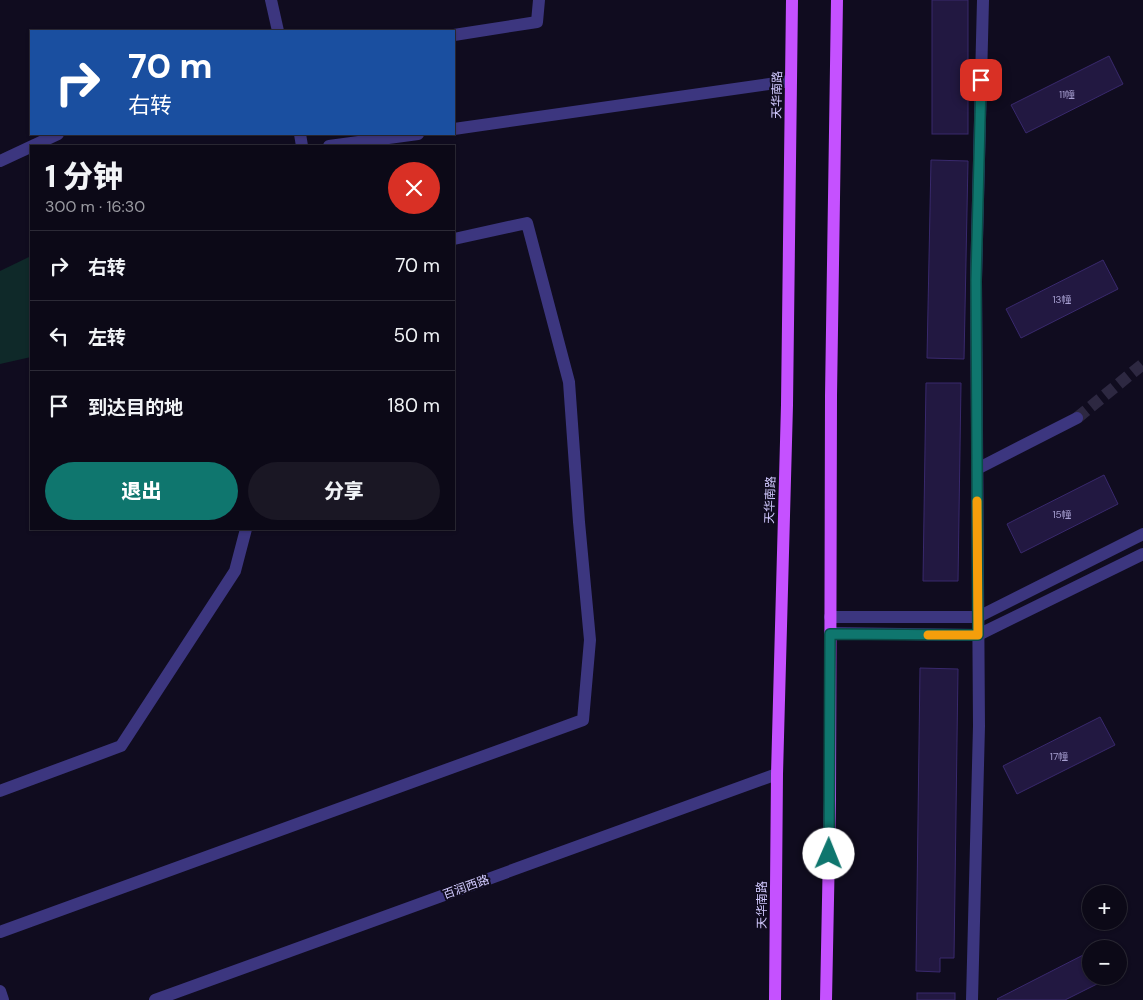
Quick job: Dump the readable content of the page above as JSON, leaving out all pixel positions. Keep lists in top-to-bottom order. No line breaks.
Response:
{"streets":{"main road":["天华南路"],"street":["百润西路"]},"crossings":[["天华南路","百润西路"]],"house_numbers":["11幢","13幢","15幢","17幢"],"page":{"turn":["70 m","右转"],"heading":["1 分钟","300 m · 16:30"],"list":[{"name":"右转","value":"70 m"},{"name":"左转","value":"50 m"},{"name":"到达目的地","value":"180 m"}],"buttons":["退出","分享"],"map_buttons":["+","−"]}}
